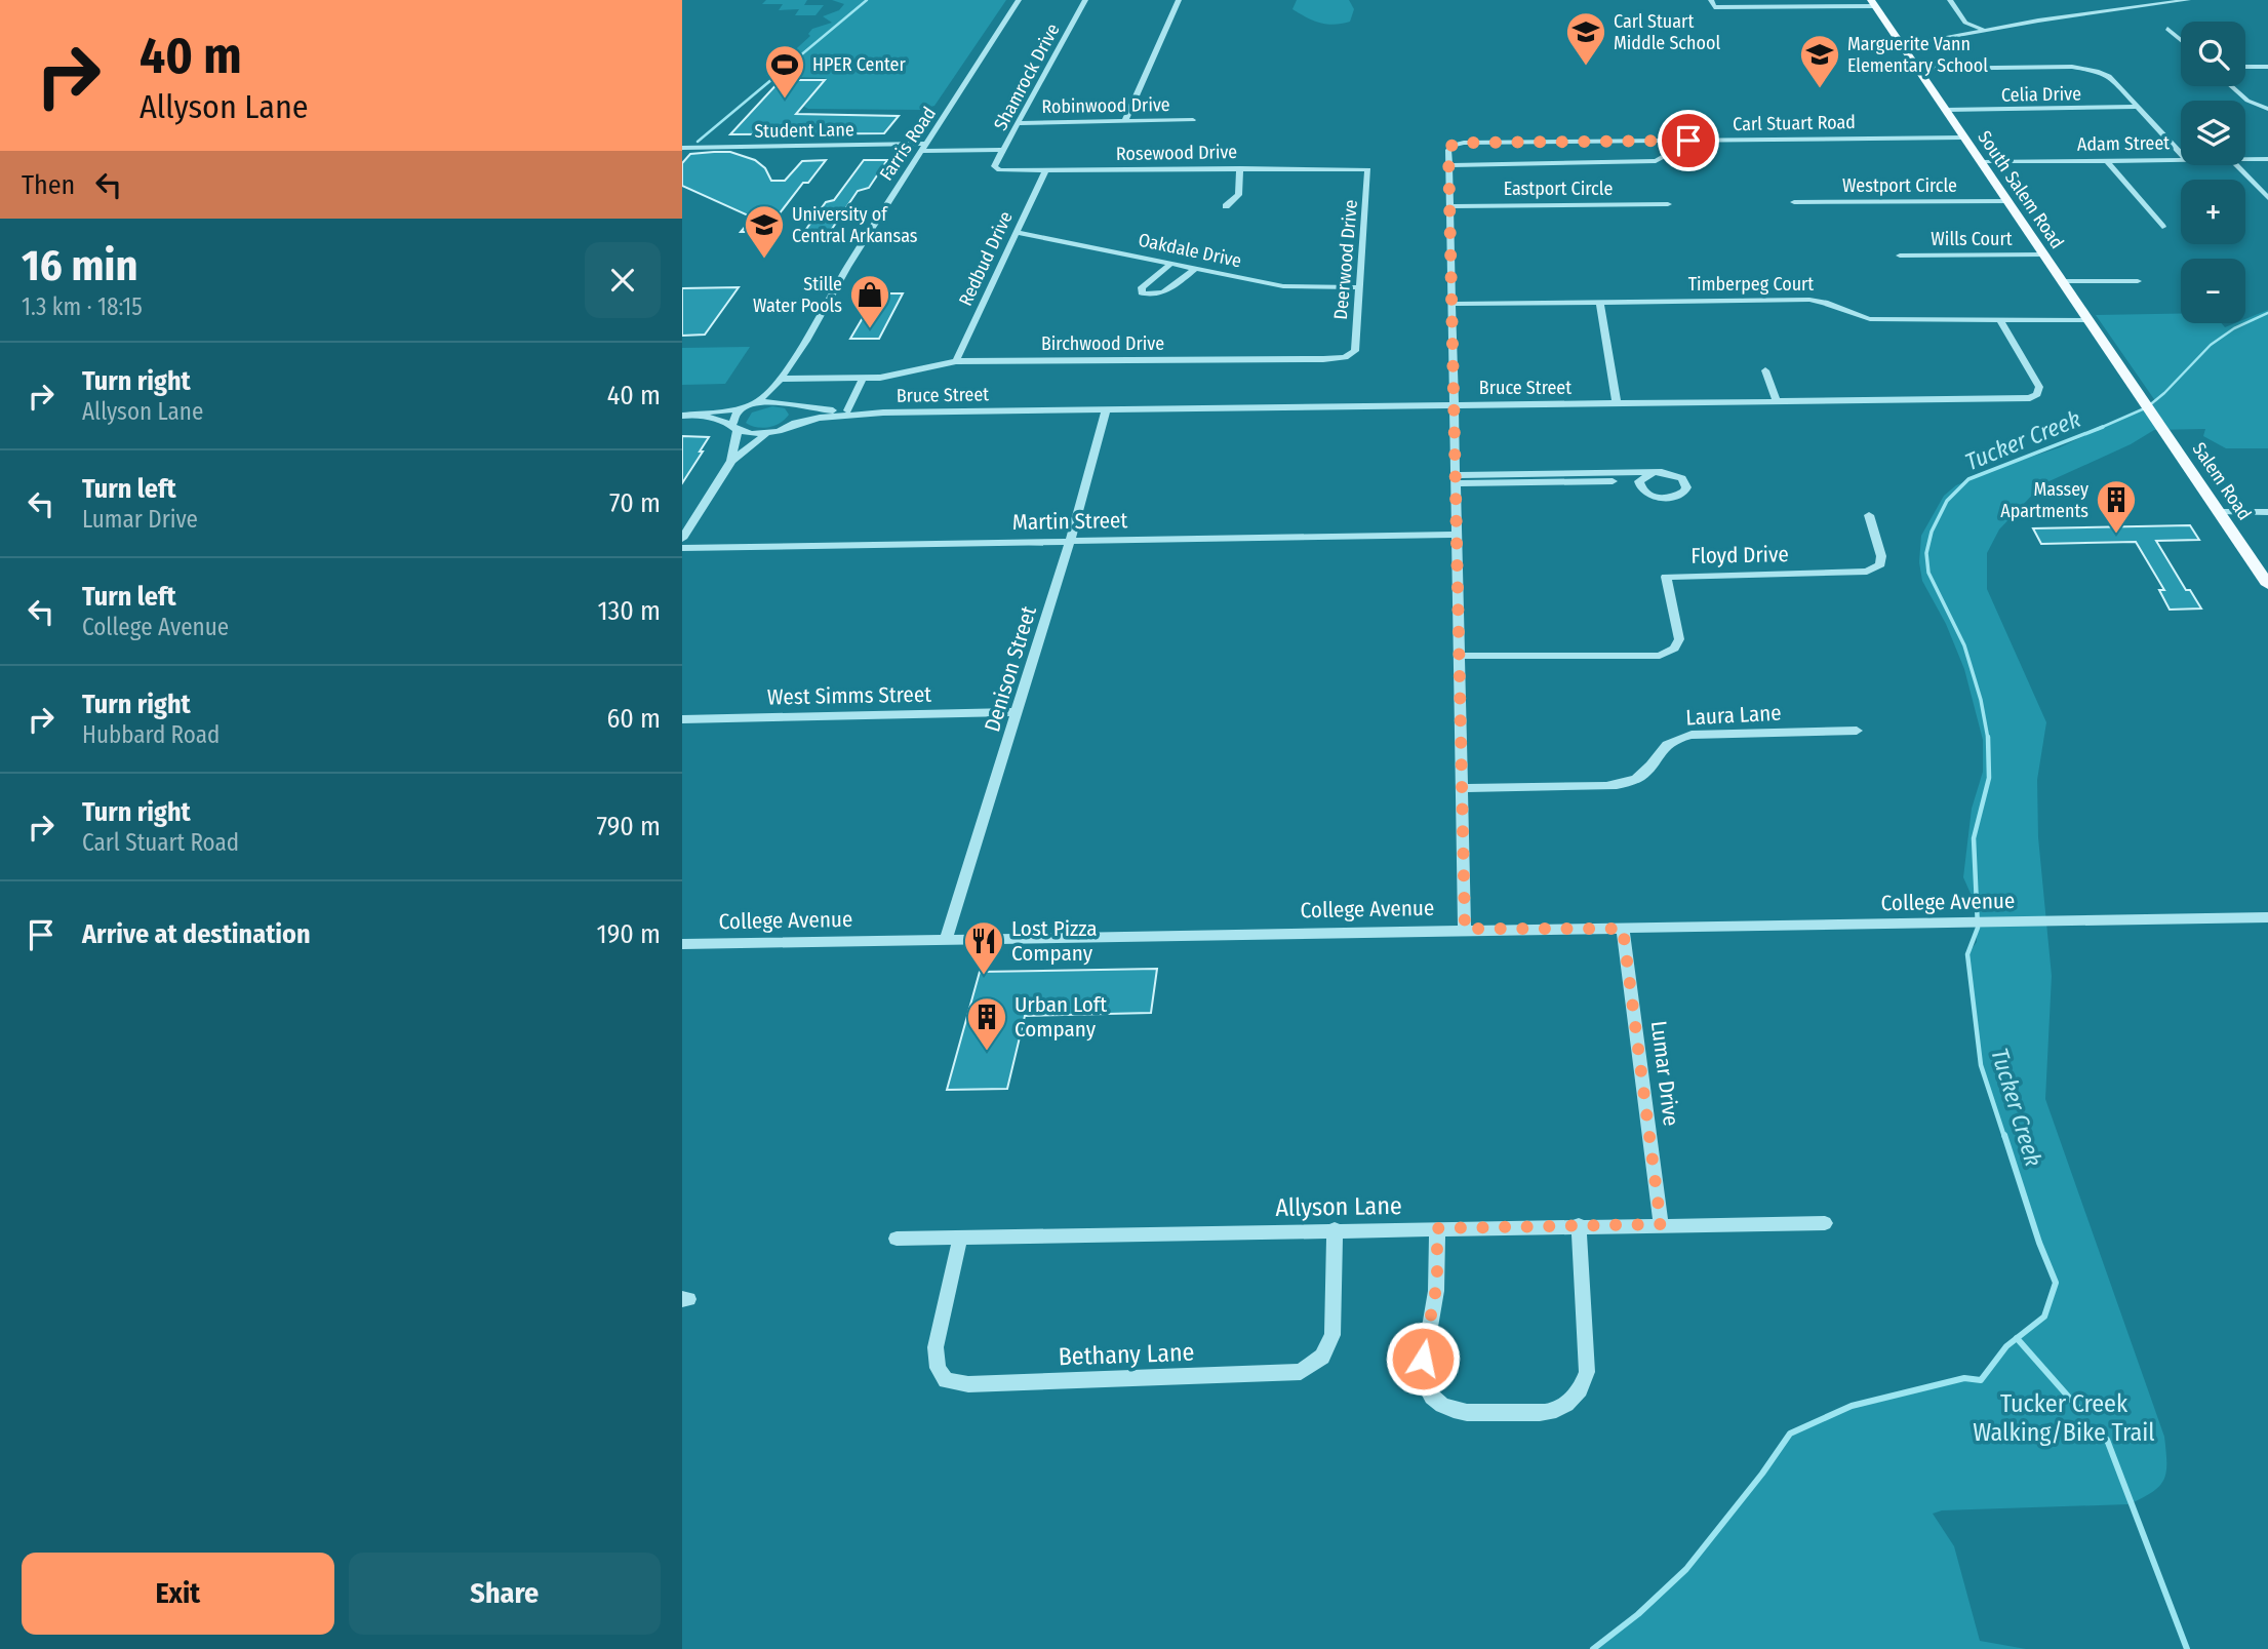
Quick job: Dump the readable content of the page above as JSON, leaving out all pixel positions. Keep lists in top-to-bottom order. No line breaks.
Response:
{"streets":{"main road":["South Salem Road","Salem Road"],"street":["Shamrock Drive","Celia Drive","Robinwood Drive","Carl Stuart Road","Student Lane","Farris Road","Adam Street","Rosewood Drive","Westport Circle","Eastport Circle","Wills Court","Oakdale Drive","Redbud Drive","Deerwood Drive","Timberpeg Court","Birchwood Drive","Bruce Street","Martin Street","Floyd Drive","Denison Street","West Simms Street","Laura Lane","College Avenue","Lumar Drive","Allyson Lane","Bethany Lane"]},"crossings":[["Shamrock Drive","Robinwood Drive"],["Shamrock Drive","Rosewood Drive"],["Celia Drive","South Salem Road"],["Carl Stuart Road","South Salem Road"],["Student Lane","Farris Road"],["Farris Road","Birchwood Drive"],["Adam Street","South Salem Road"],["Rosewood Drive","Redbud Drive"],["Rosewood Drive","Deerwood Drive"],["Westport Circle","South Salem Road"],["South Salem Road","Wills Court"],["South Salem Road","Timberpeg Court"],["South Salem Road","Salem Road"],["Oakdale Drive","Redbud Drive"],["Oakdale Drive","Deerwood Drive"],["Redbud Drive","Birchwood Drive"],["Deerwood Drive","Birchwood Drive"],["Timberpeg Court","Bruce Street"],["Bruce Street","Denison Street"],["Martin Street","Denison Street"],["Denison Street","West Simms Street"],["Denison Street","College Avenue"],["College Avenue","Lumar Drive"],["Lumar Drive","Allyson Lane"],["Allyson Lane","Bethany Lane"]],"water":["Tucker Creek"],"parks":["Tucker Creek Walking/Bike Trail"],"places":{"school or university":["Carl Stuart Middle School","Marguerite Vann Elementary School","University of Central Arkansas"],"sports":["HPER Center"],"shop":["Stille Water Pools"],"building":["Massey Apartments","Urban Loft Company"],"restaurant":["Lost Pizza Company"]},"page":{"turn":["40 m","Allyson Lane"],"map_buttons":["+","−"],"then":"Then","heading":["16 min","1.3 km · 18:15"],"list":[{"name":"Turn right","note":"Allyson Lane","value":"40 m"},{"name":"Turn left","note":"Lumar Drive","value":"70 m"},{"name":"Turn left","note":"College Avenue","value":"130 m"},{"name":"Turn right","note":"Hubbard Road","value":"60 m"},{"name":"Turn right","note":"Carl Stuart Road","value":"790 m"},{"name":"Arrive at destination","value":"190 m"}],"buttons":["Exit","Share"]}}
